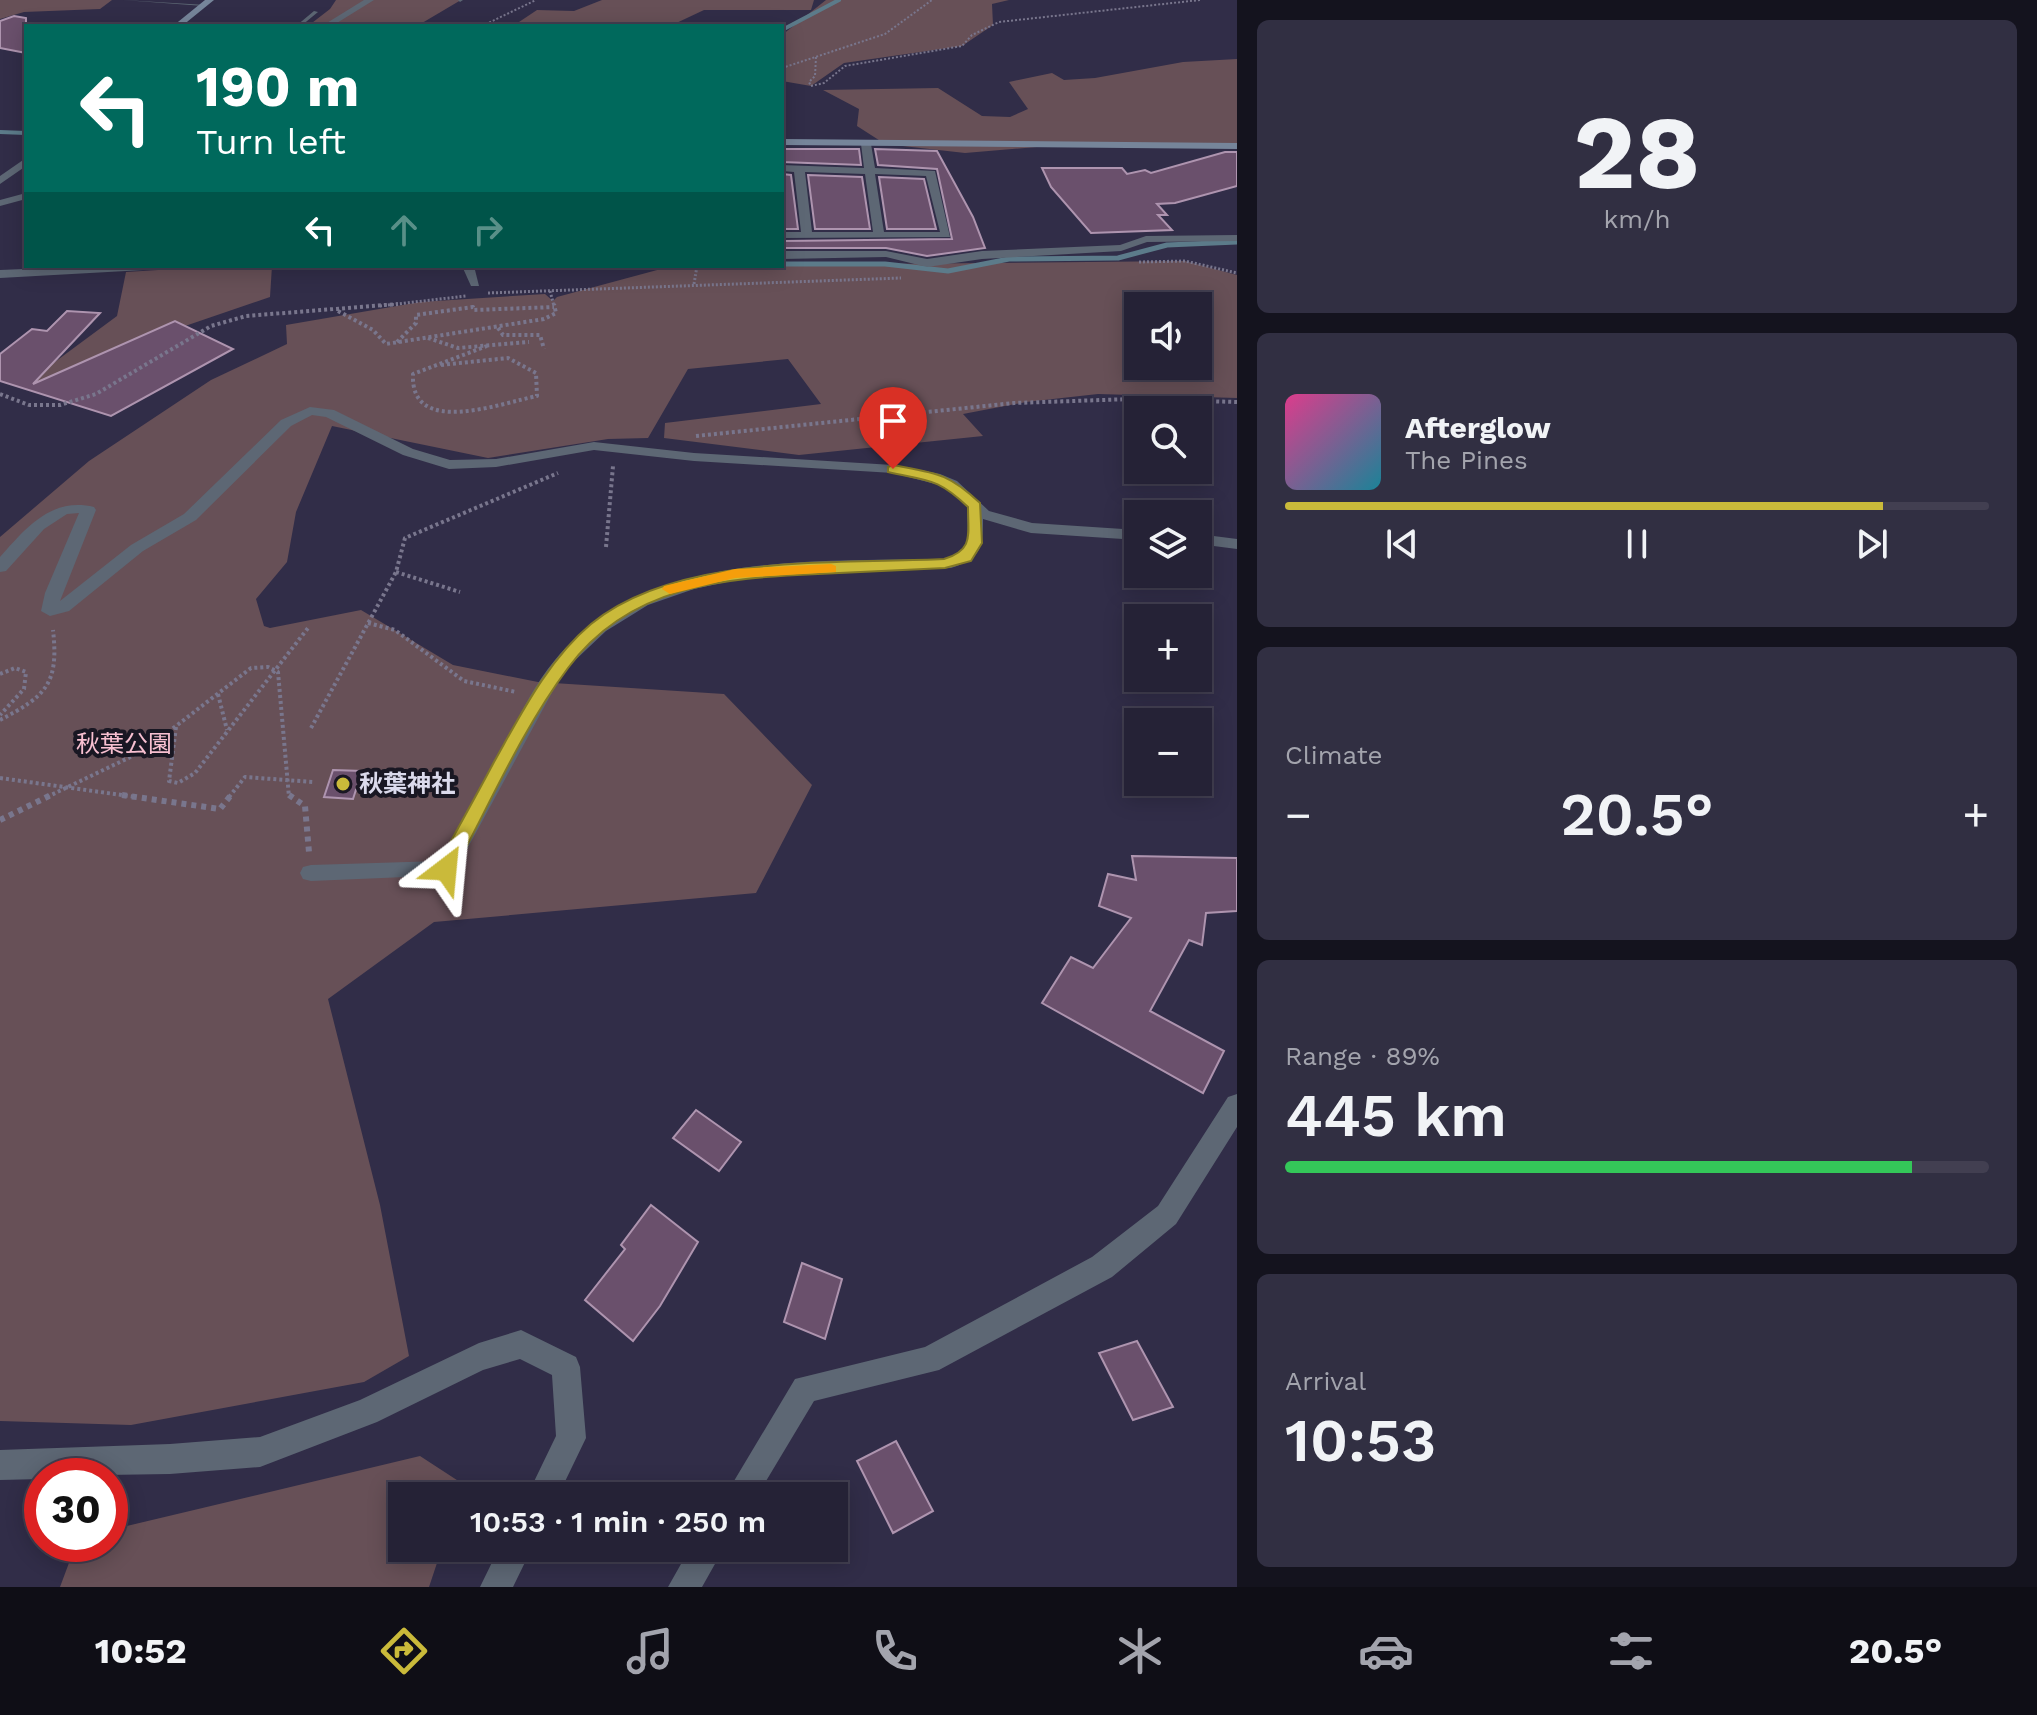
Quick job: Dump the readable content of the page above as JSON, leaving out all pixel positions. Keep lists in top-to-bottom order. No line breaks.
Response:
{"parks":["秋葉公園"],"places":["秋葉神社"],"page":{"tile":[["28","km/h"],"Climate",["Range · 89%","445 km"],["Arrival","10:53"]],"turn":["190 m","Turn left"],"map_buttons":["+","−"],"song":["Afterglow","The Pines"],"heat":["−","20.5°","+"],"limit":"30","trip":"10:53 · 1 min · 250 m","tabs":["10:52","20.5°"]}}
